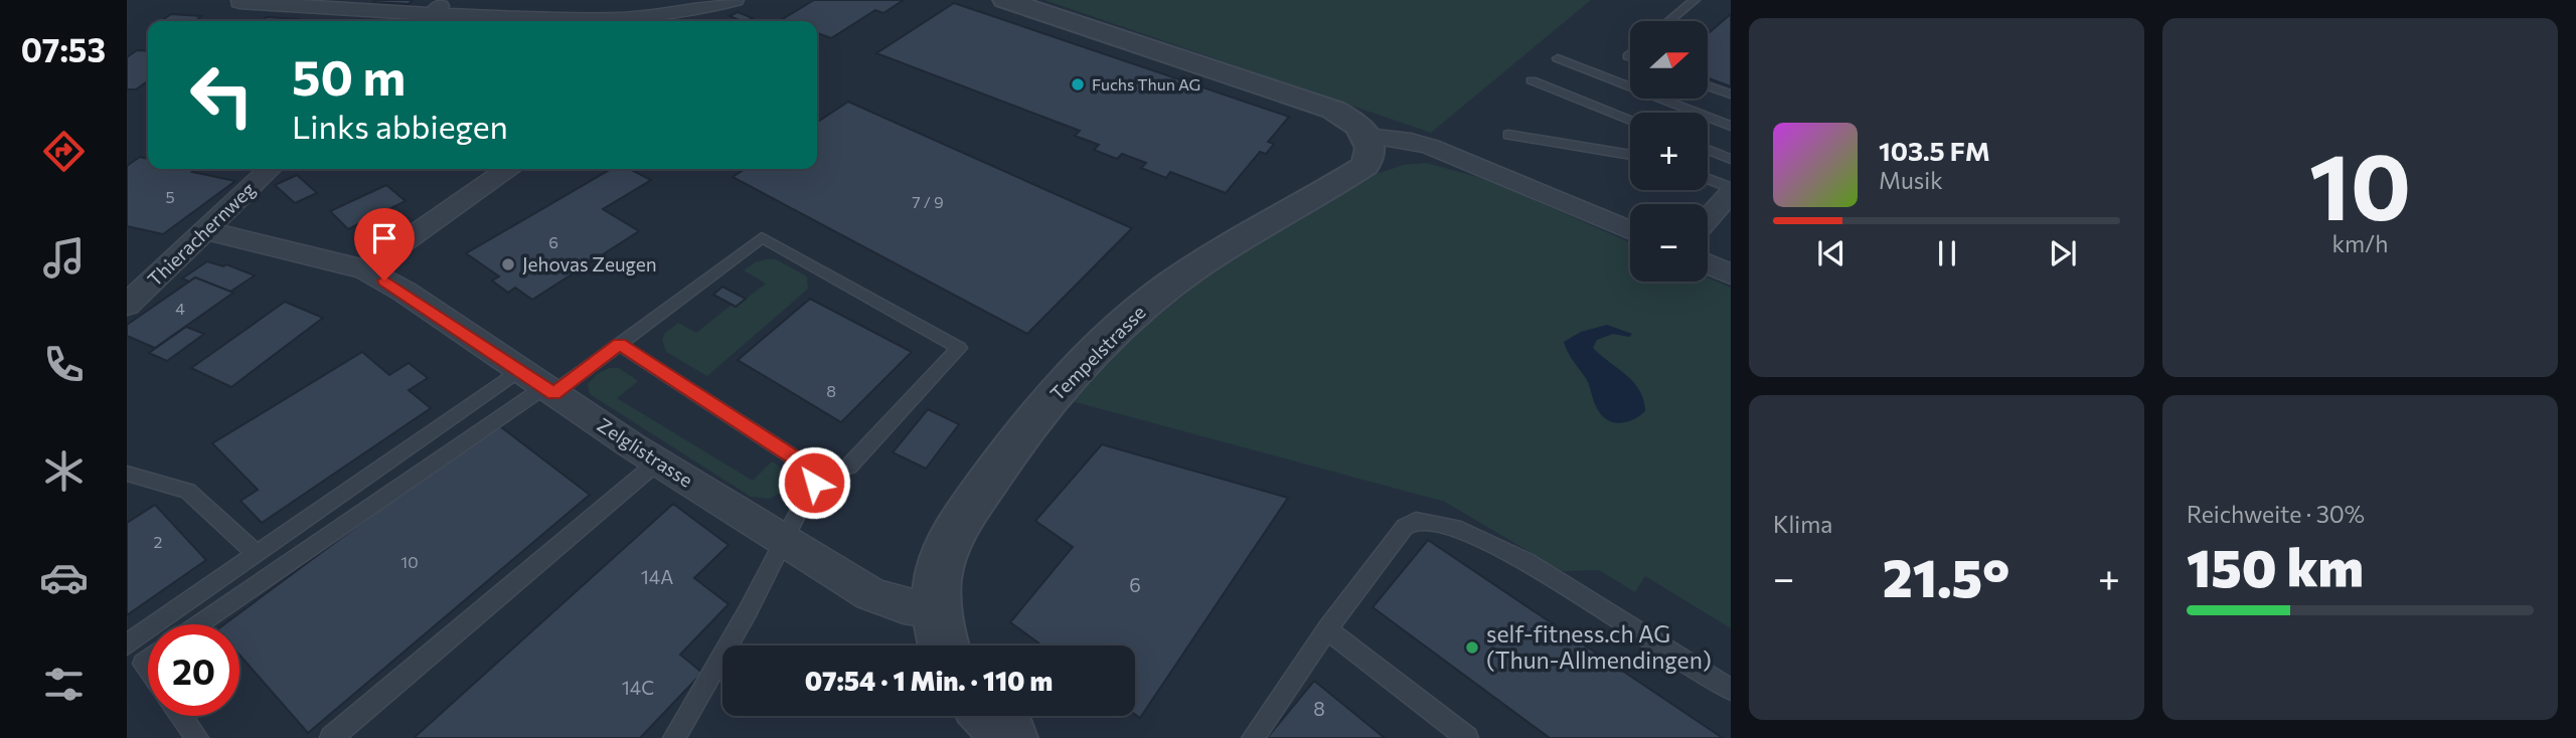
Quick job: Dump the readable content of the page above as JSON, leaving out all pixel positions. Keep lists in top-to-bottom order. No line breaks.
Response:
{"streets":{"street":["Thierachernweg","Tempelstrasse","Zelglistrasse"]},"crossings":[["Thierachernweg","Zelglistrasse"],["Tempelstrasse","Zelglistrasse"]],"places":["Fuchs Thun AG","Jehovas Zeugen","self-fitness.ch AG (Thun-Allmendingen)"],"house_numbers":["5","7 / 9","6","4","8","2","10","14A","6","14C","8"],"north":"right","page":{"tabs":"07:53","tile":[["10","km/h"],"Klima",["Reichweite · 30%","150 km"]],"map_buttons":["+","−"],"turn":["50 m","Links abbiegen"],"song":["103.5 FM","Musik"],"heat":["−","21.5°","+"],"limit":"20","trip":"07:54 · 1 Min. · 110 m"}}
